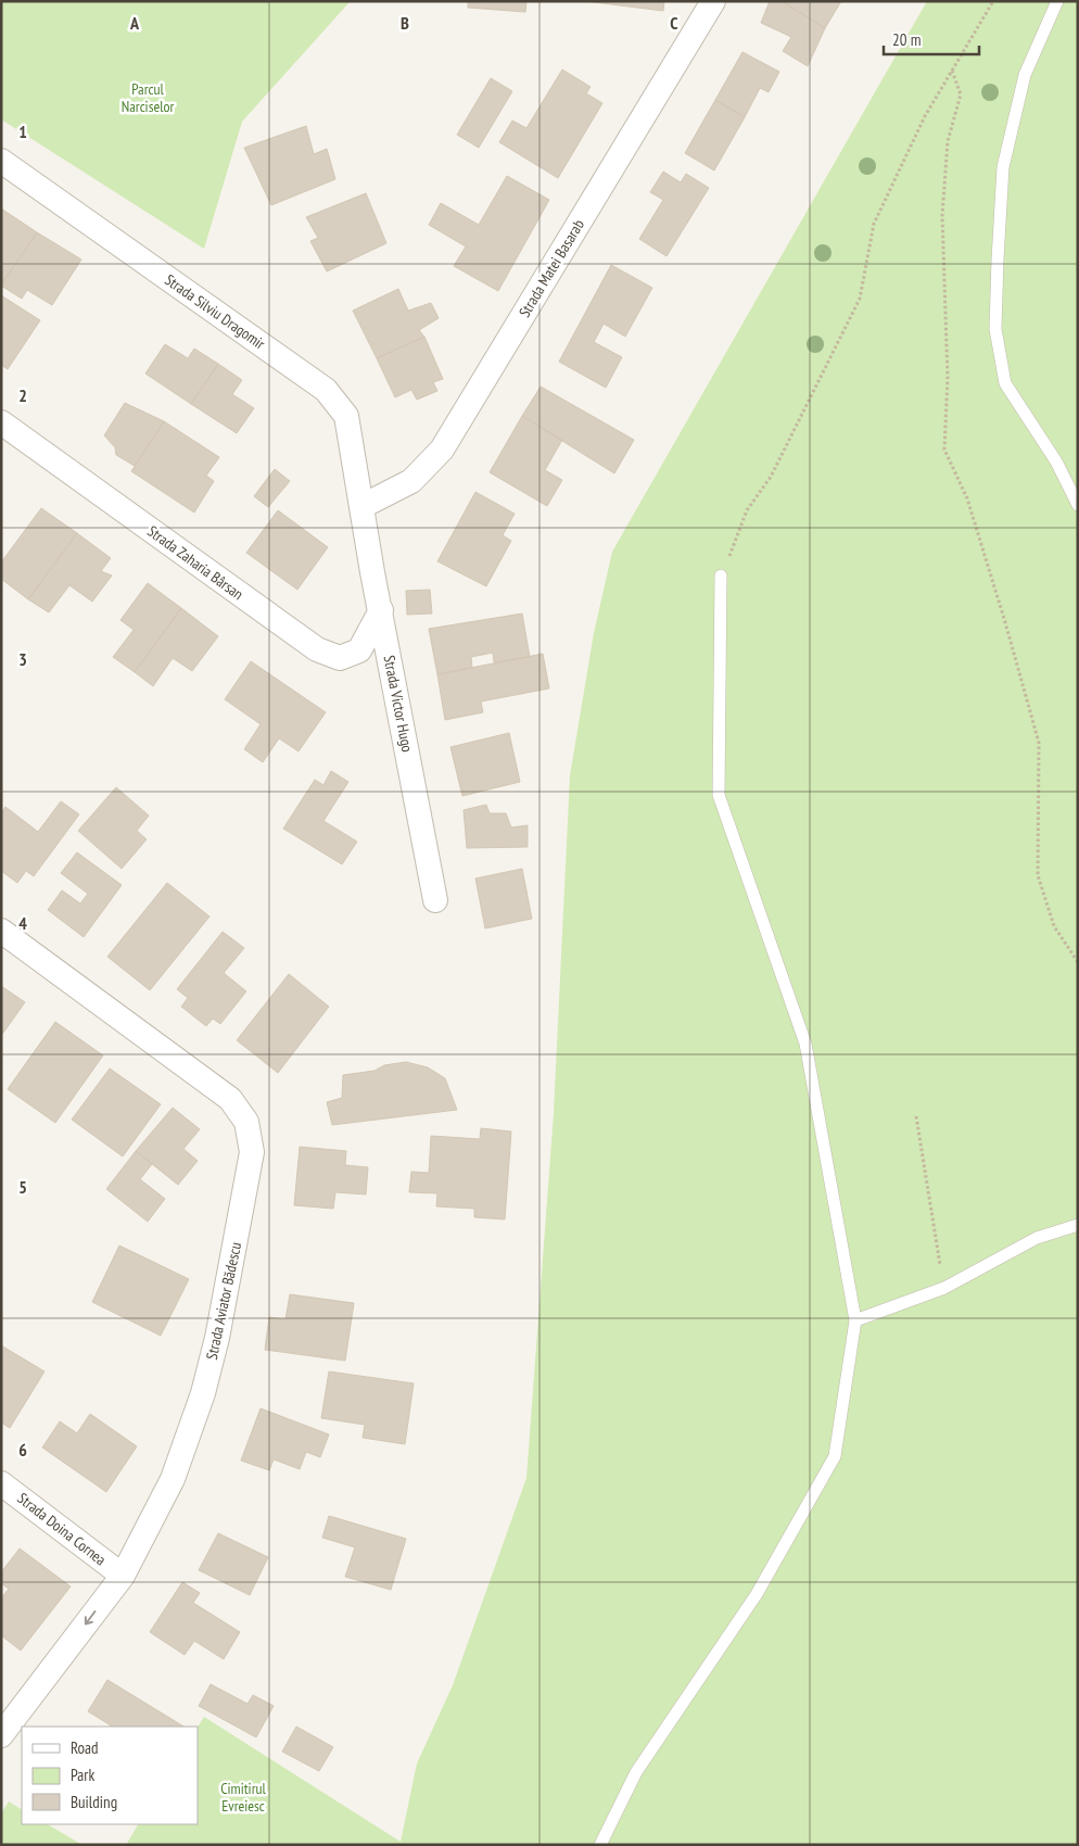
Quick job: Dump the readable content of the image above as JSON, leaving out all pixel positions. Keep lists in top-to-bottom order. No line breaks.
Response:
{"streets":{"street":["Strada Matei Basarab","Strada Silviu Dragomir","Strada Zaharia Bârsan","Strada Victor Hugo","Strada Aviator Bădescu","Strada Doina Cornea"]},"crossings":[["Strada Matei Basarab","Strada Silviu Dragomir"],["Strada Matei Basarab","Strada Victor Hugo"],["Strada Silviu Dragomir","Strada Victor Hugo"],["Strada Zaharia Bârsan","Strada Victor Hugo"],["Strada Aviator Bădescu","Strada Doina Cornea"]],"parks":["Parcul Narciselor","Cimitirul Evreiesc"],"legend":["Road","Park","Building"],"scale_bar":"20 m","grid":{"columns":["A","B","C"],"rows":["1","2","3","4","5","6"]}}
